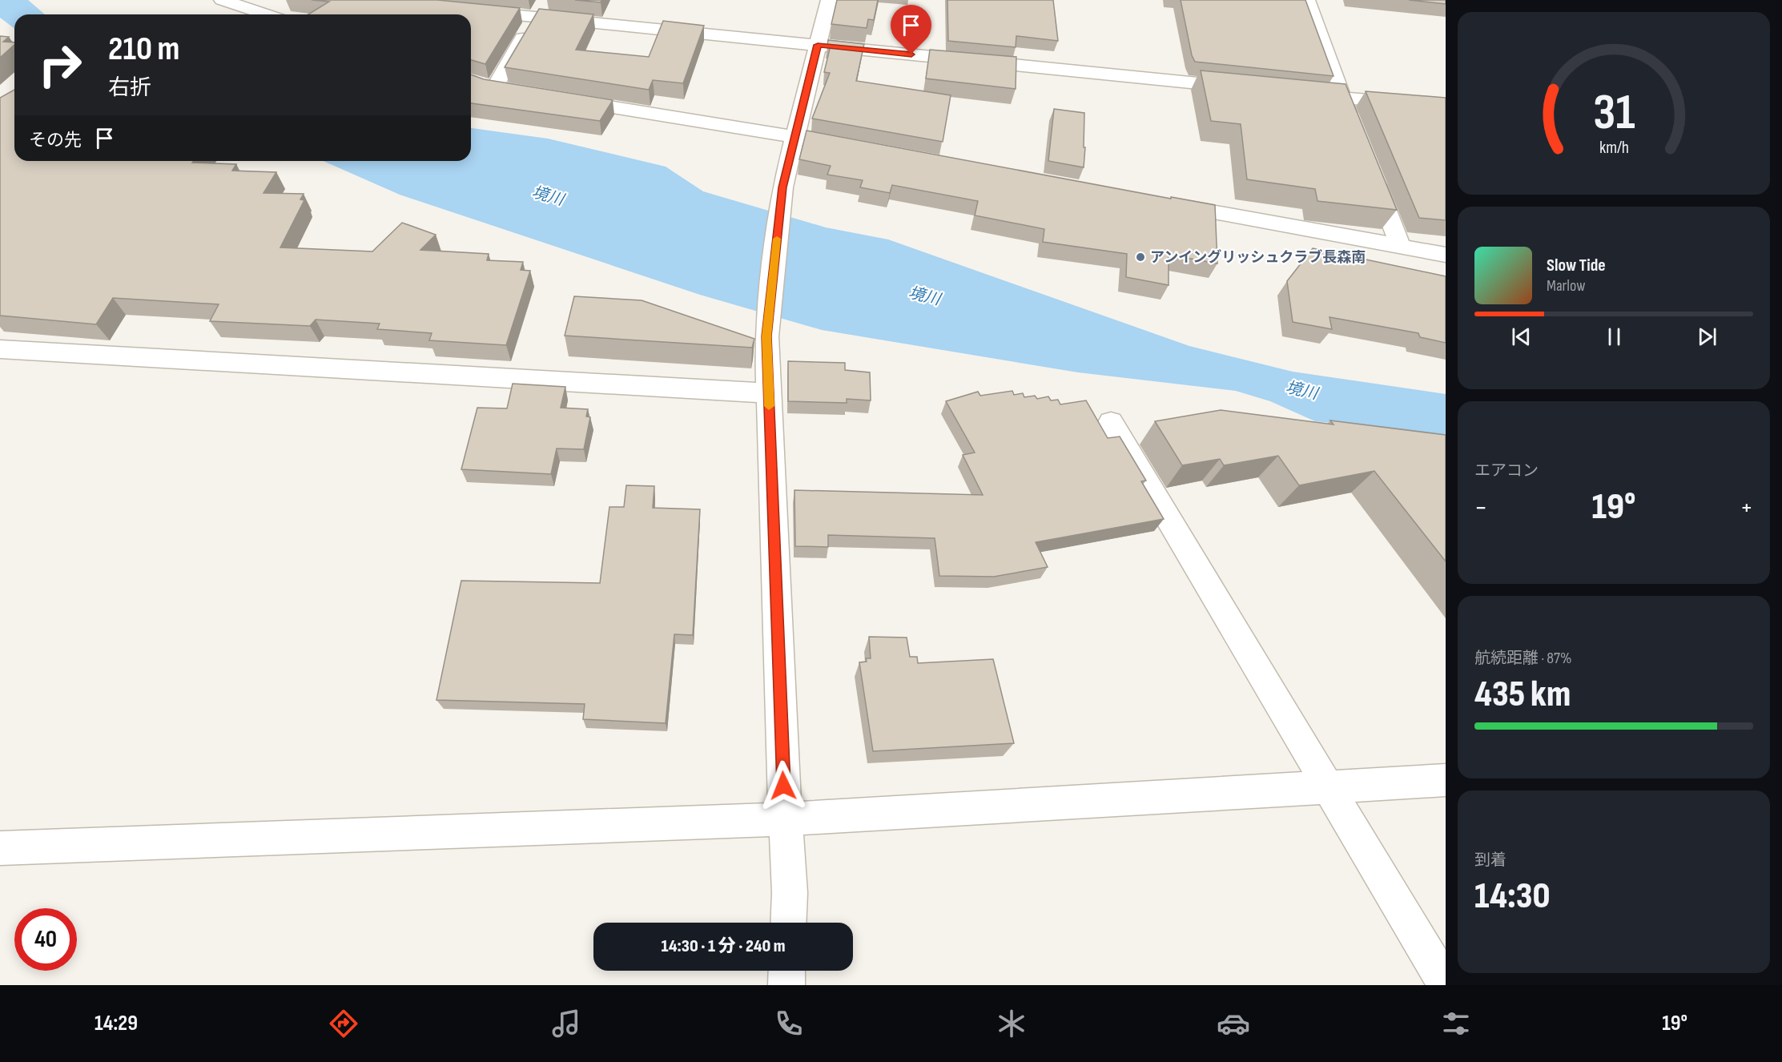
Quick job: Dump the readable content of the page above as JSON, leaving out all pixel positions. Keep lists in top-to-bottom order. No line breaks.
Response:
{"water":["境川"],"places":["アンイングリッシュクラブ長森南"],"page":{"turn":["210 m","右折"],"then":"その先","song":["Slow Tide","Marlow"],"tile":["エアコン",["航続距離 · 87%","435 km"],["到着","14:30"]],"heat":["−","19°","+"],"limit":"40","trip":"14:30 · 1 分 · 240 m","tabs":["14:29","19°"],"gauge":["31","km/h"]}}
